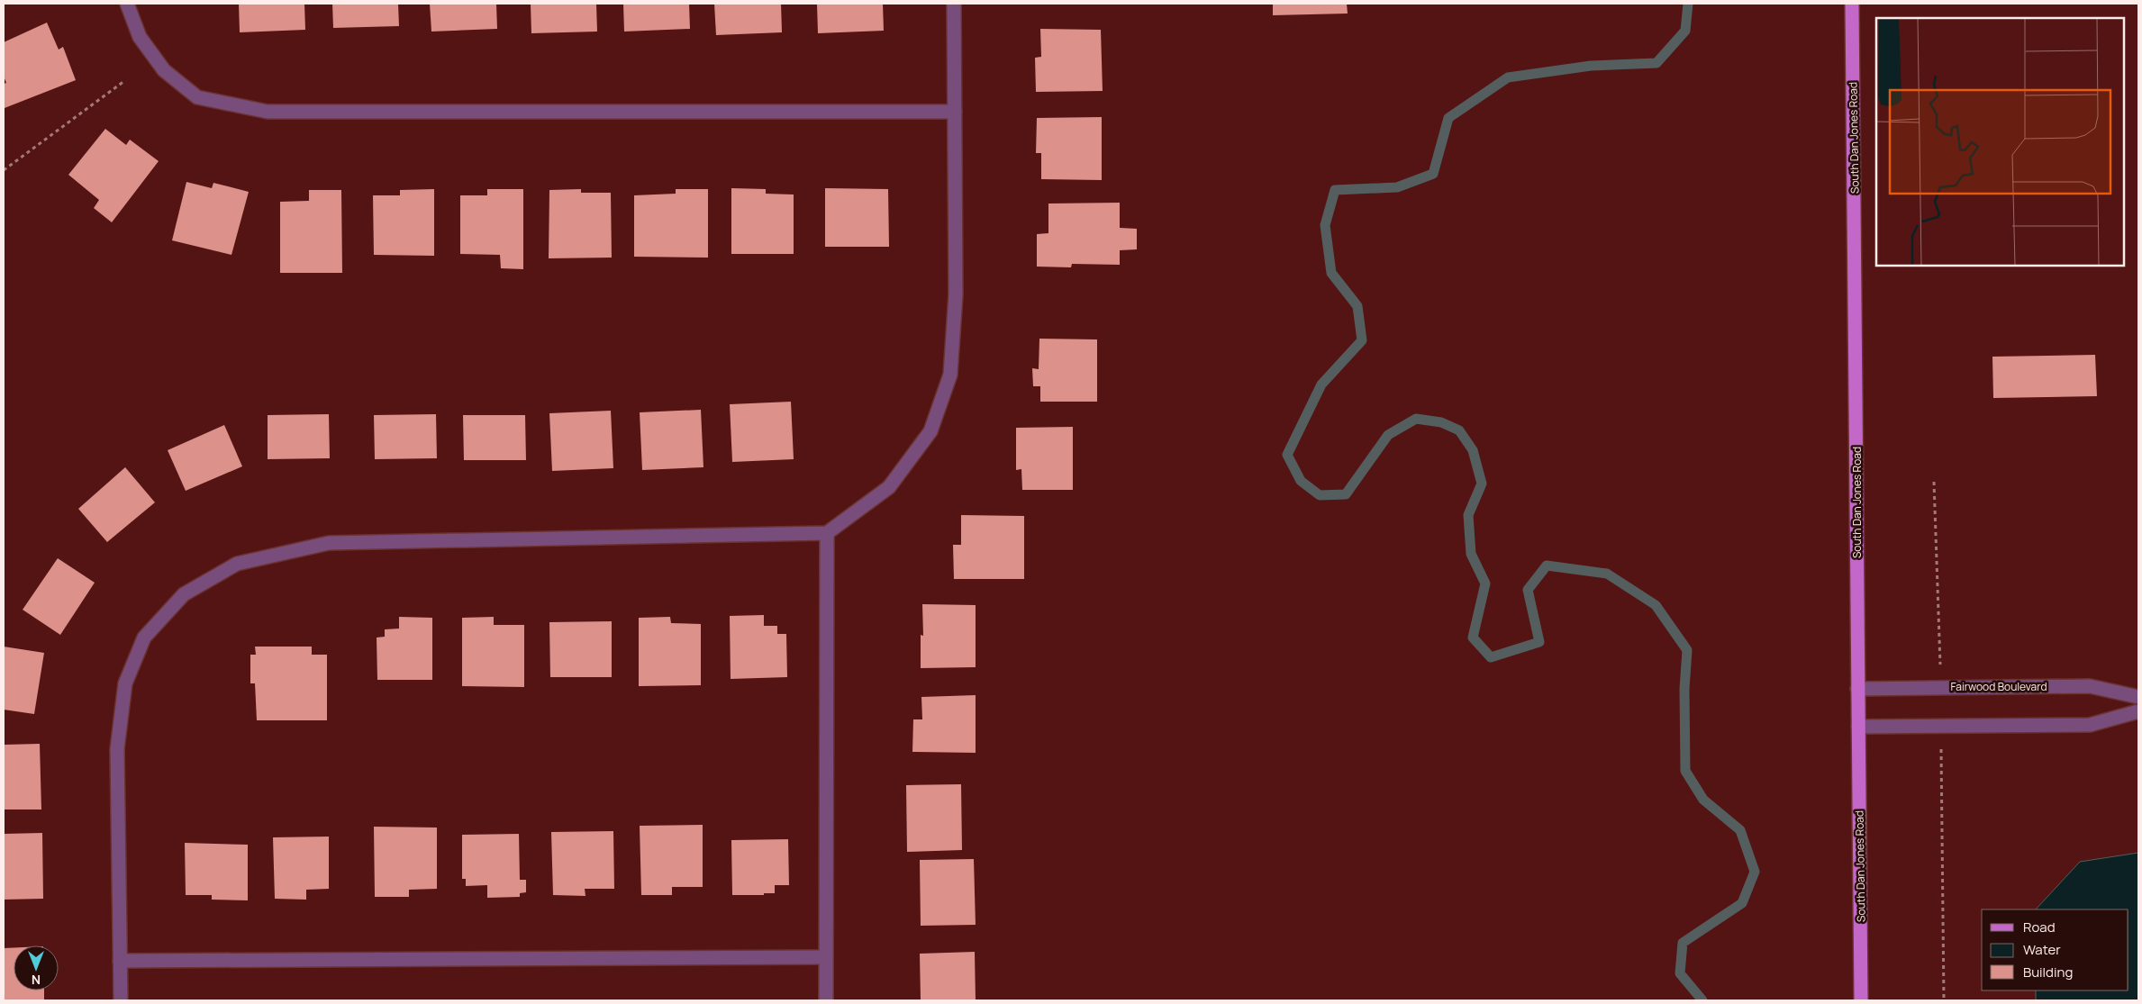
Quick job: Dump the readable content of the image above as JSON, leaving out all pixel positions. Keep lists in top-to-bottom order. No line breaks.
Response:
{"streets":{"main road":["South Dan Jones Road"],"street":["Fairwood Boulevard"]},"crossings":[["South Dan Jones Road","Fairwood Boulevard"]],"legend":["Road","Water","Building"],"north":"bottom"}
